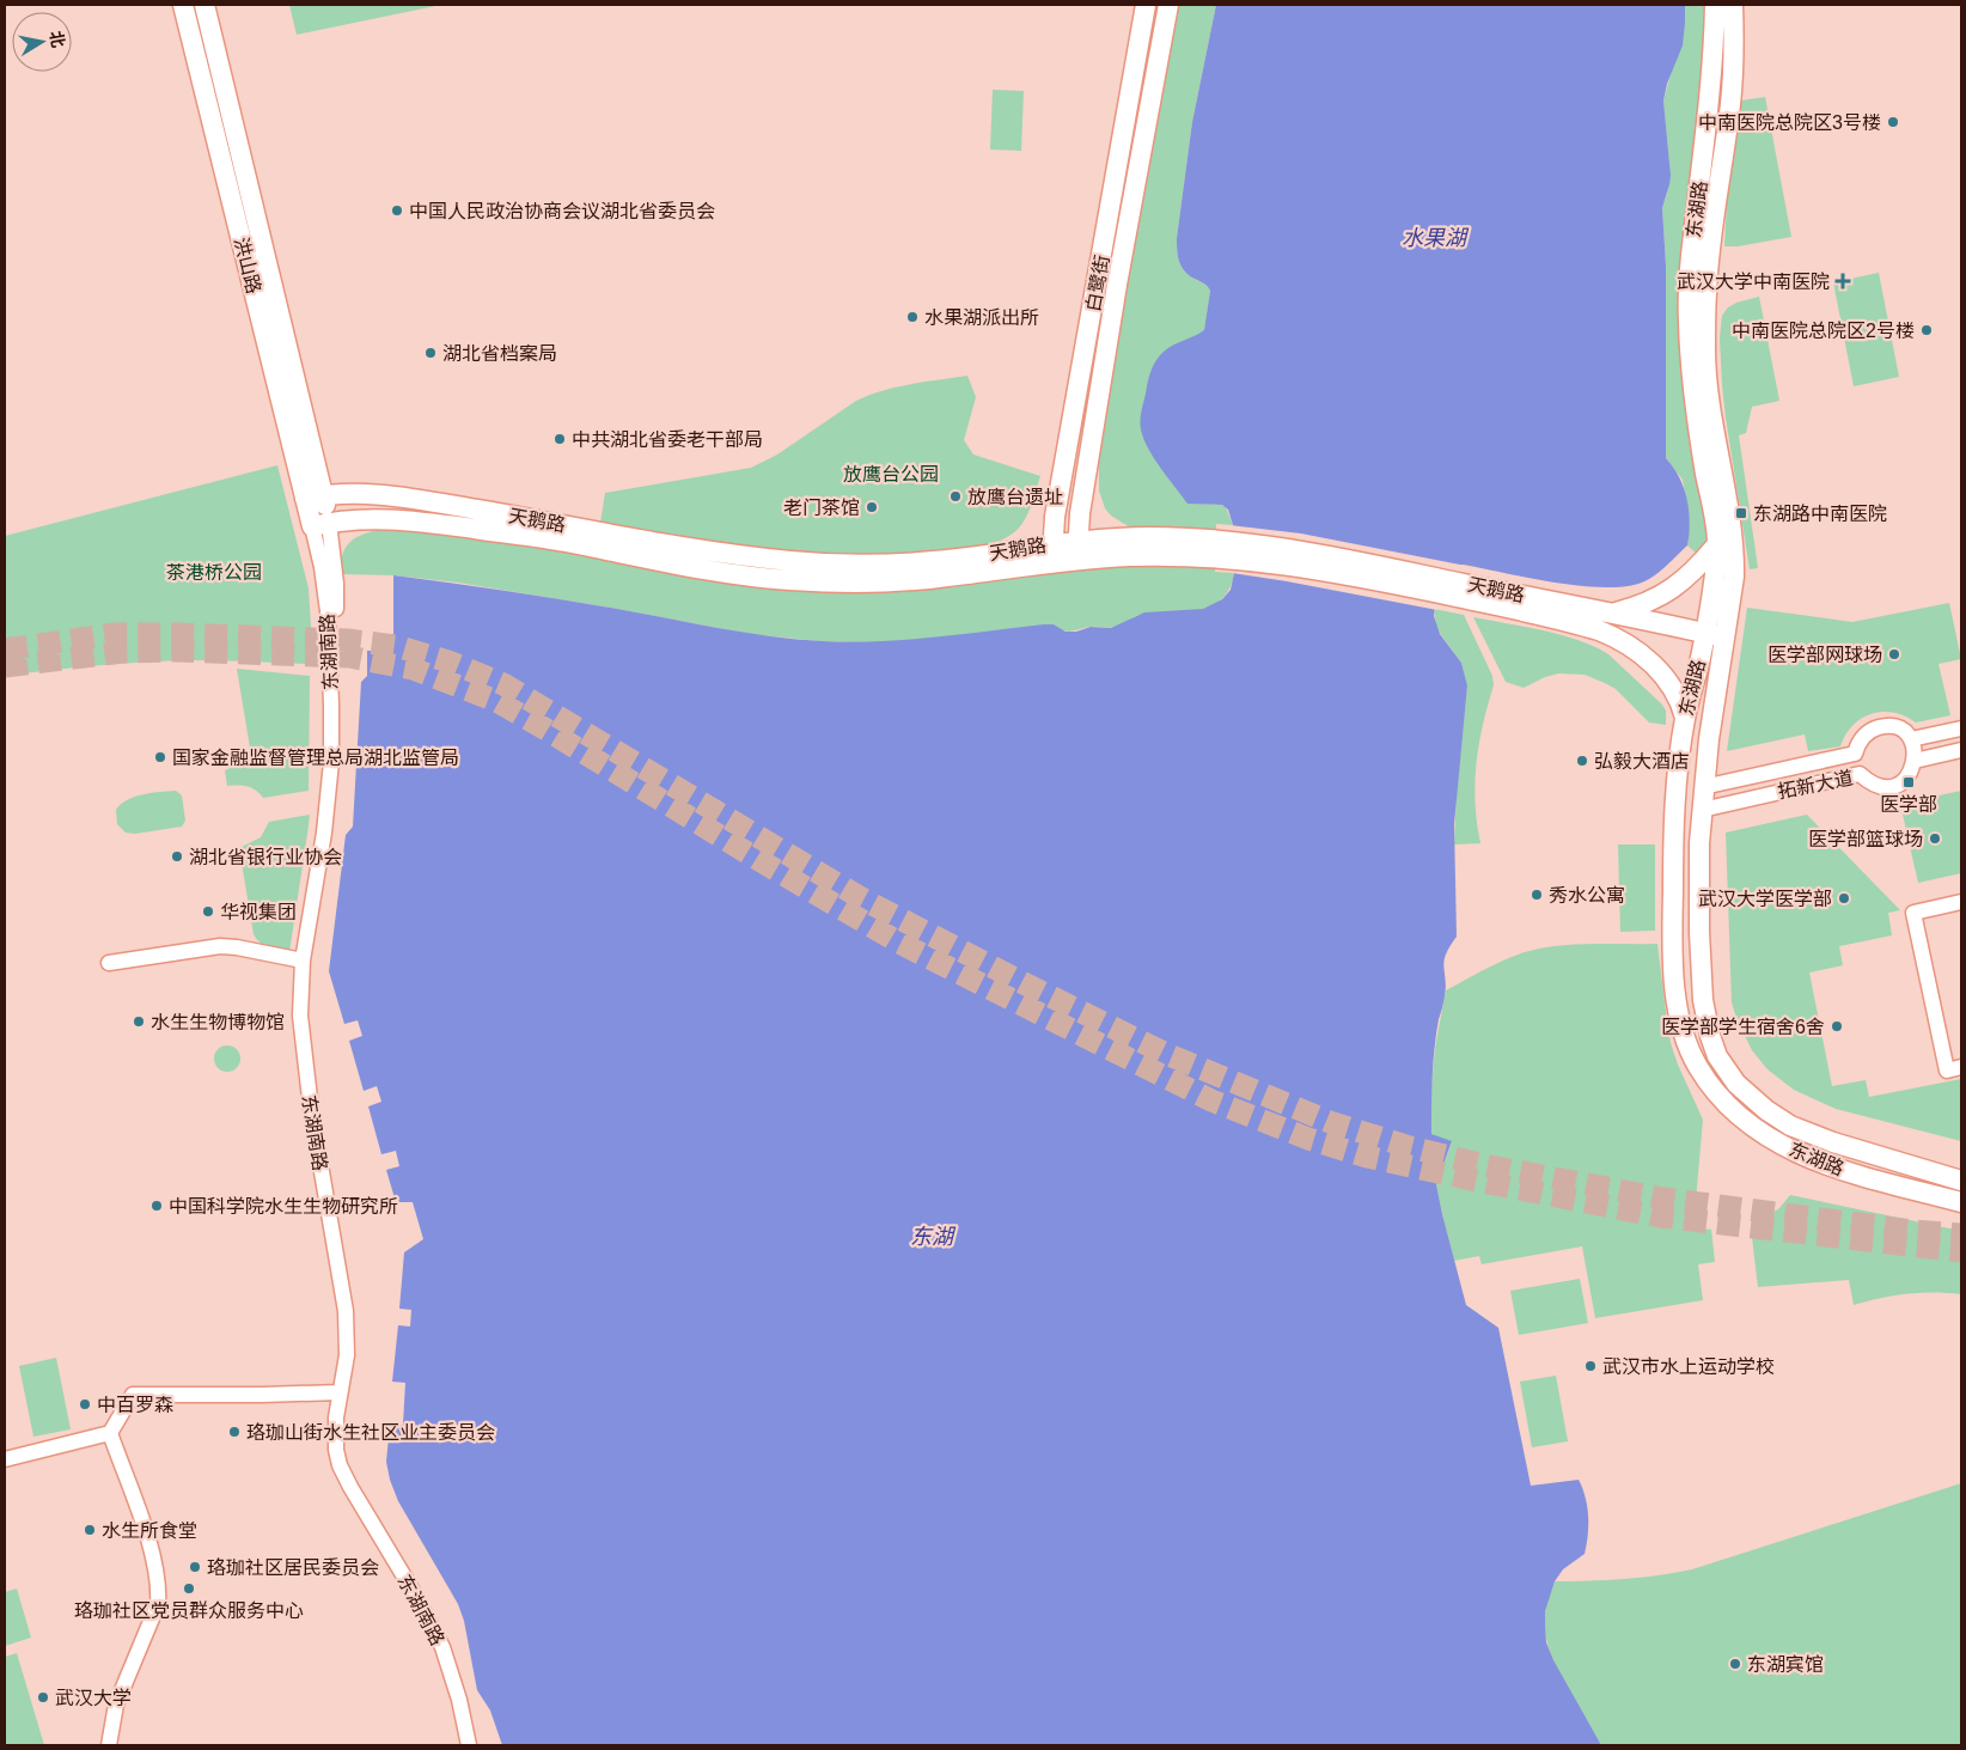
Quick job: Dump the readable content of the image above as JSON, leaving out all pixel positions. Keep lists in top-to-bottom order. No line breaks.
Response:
{"streets":{"main road":["东湖路","洪山路","白鹭街","天鹅路"],"street":["东湖南路","拓新大道"]},"crossings":[["东湖路","天鹅路"],["东湖路","拓新大道"],["洪山路","天鹅路"],["洪山路","东湖南路"],["白鹭街","天鹅路"],["天鹅路","东湖南路"]],"water":["水果湖","东湖"],"parks":["放鹰台公园","茶港桥公园"],"places":{"other":["中南医院总院区3号楼","中国人民政治协商会议湖北省委员会","水果湖派出所","中南医院总院区2号楼","湖北省档案局","中共湖北省委老干部局","放鹰台遗址","老门茶馆","医学部网球场","国家金融监督管理总局湖北监管局","弘毅大酒店","医学部篮球场","湖北省银行业协会","秀水公寓","武汉大学医学部","华视集团","水生生物博物馆","医学部学生宿舍6舍","中国科学院水生生物研究所","武汉市水上运动学校","中百罗森","珞珈山街水生社区业主委员会","水生所食堂","珞珈社区居民委员会","珞珈社区党员群众服务中心","东湖宾馆","武汉大学"],"health":["武汉大学中南医院"],"transit":["东湖路中南医院","医学部"]},"north":"right"}
